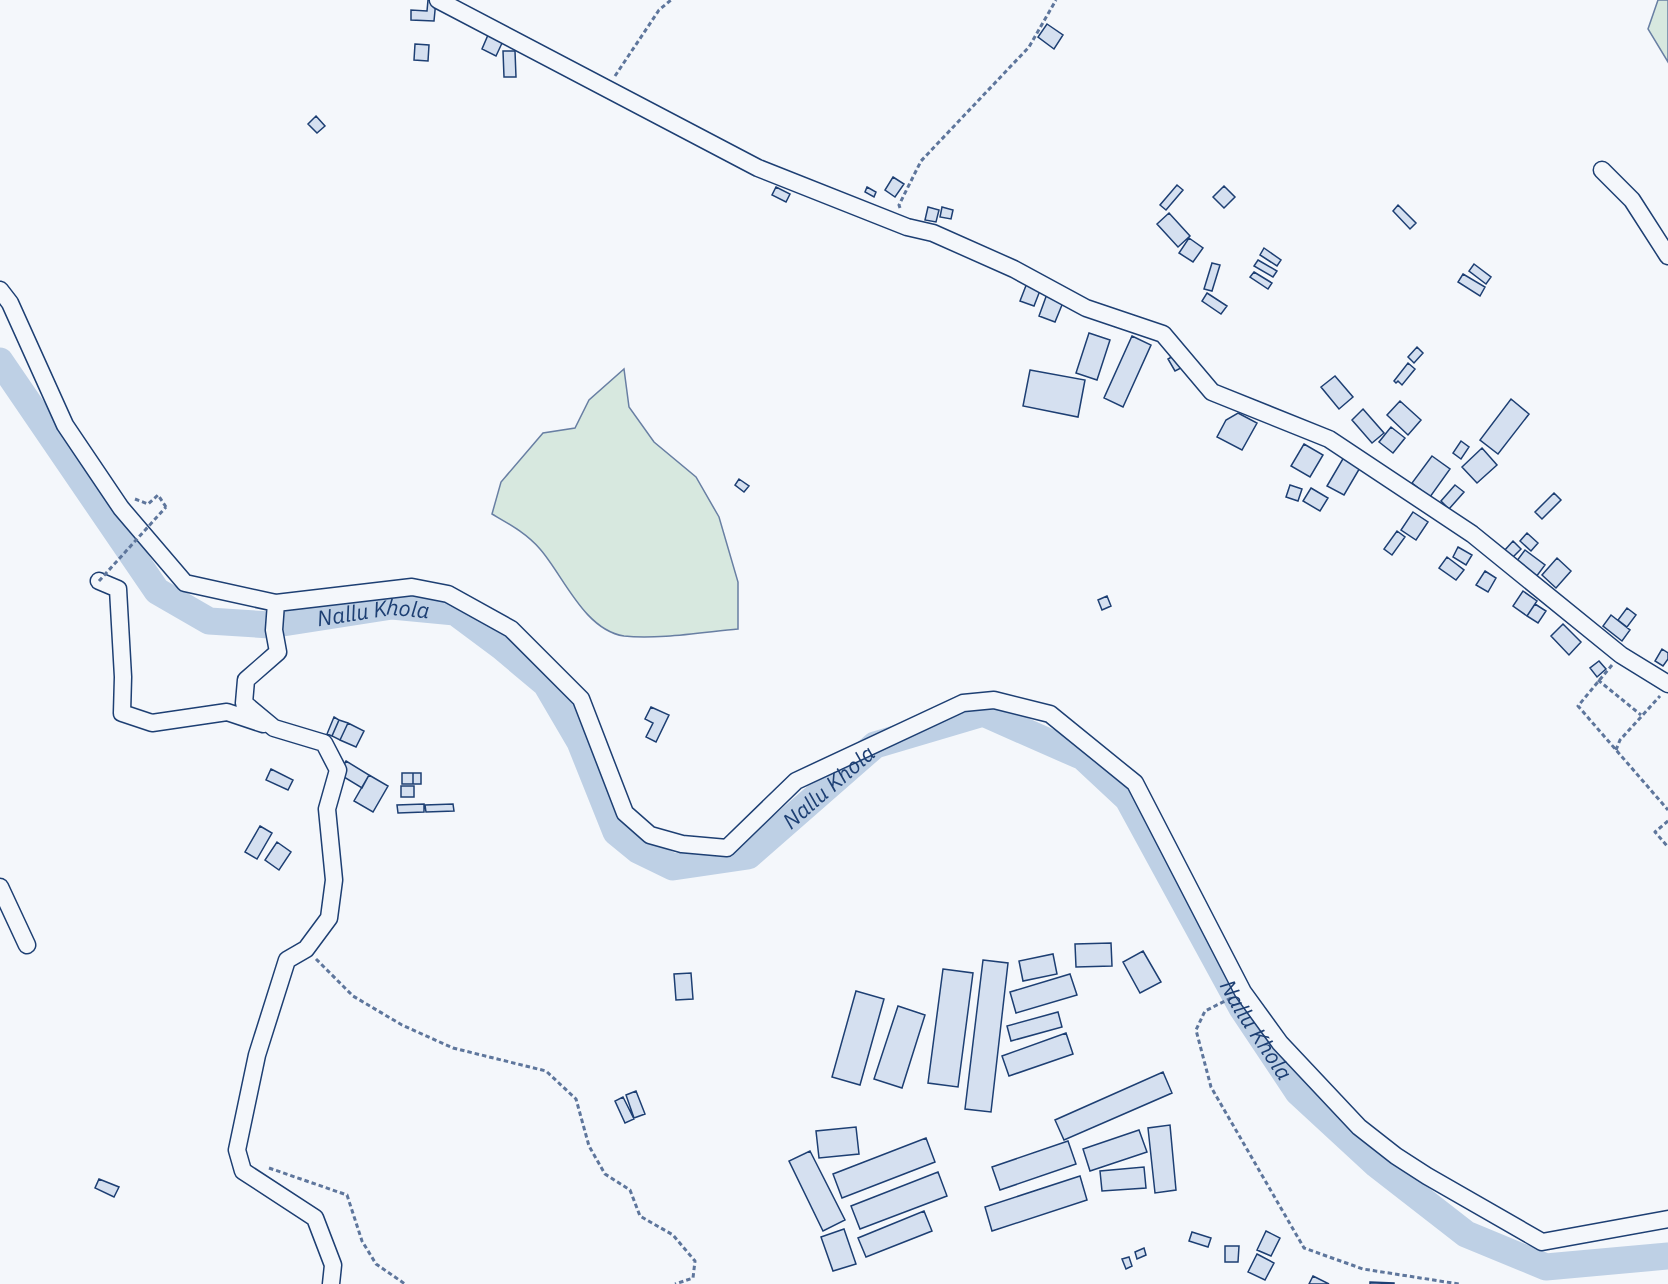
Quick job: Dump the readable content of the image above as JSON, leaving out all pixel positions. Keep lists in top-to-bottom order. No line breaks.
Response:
{"water":["Nallu Khola"]}
